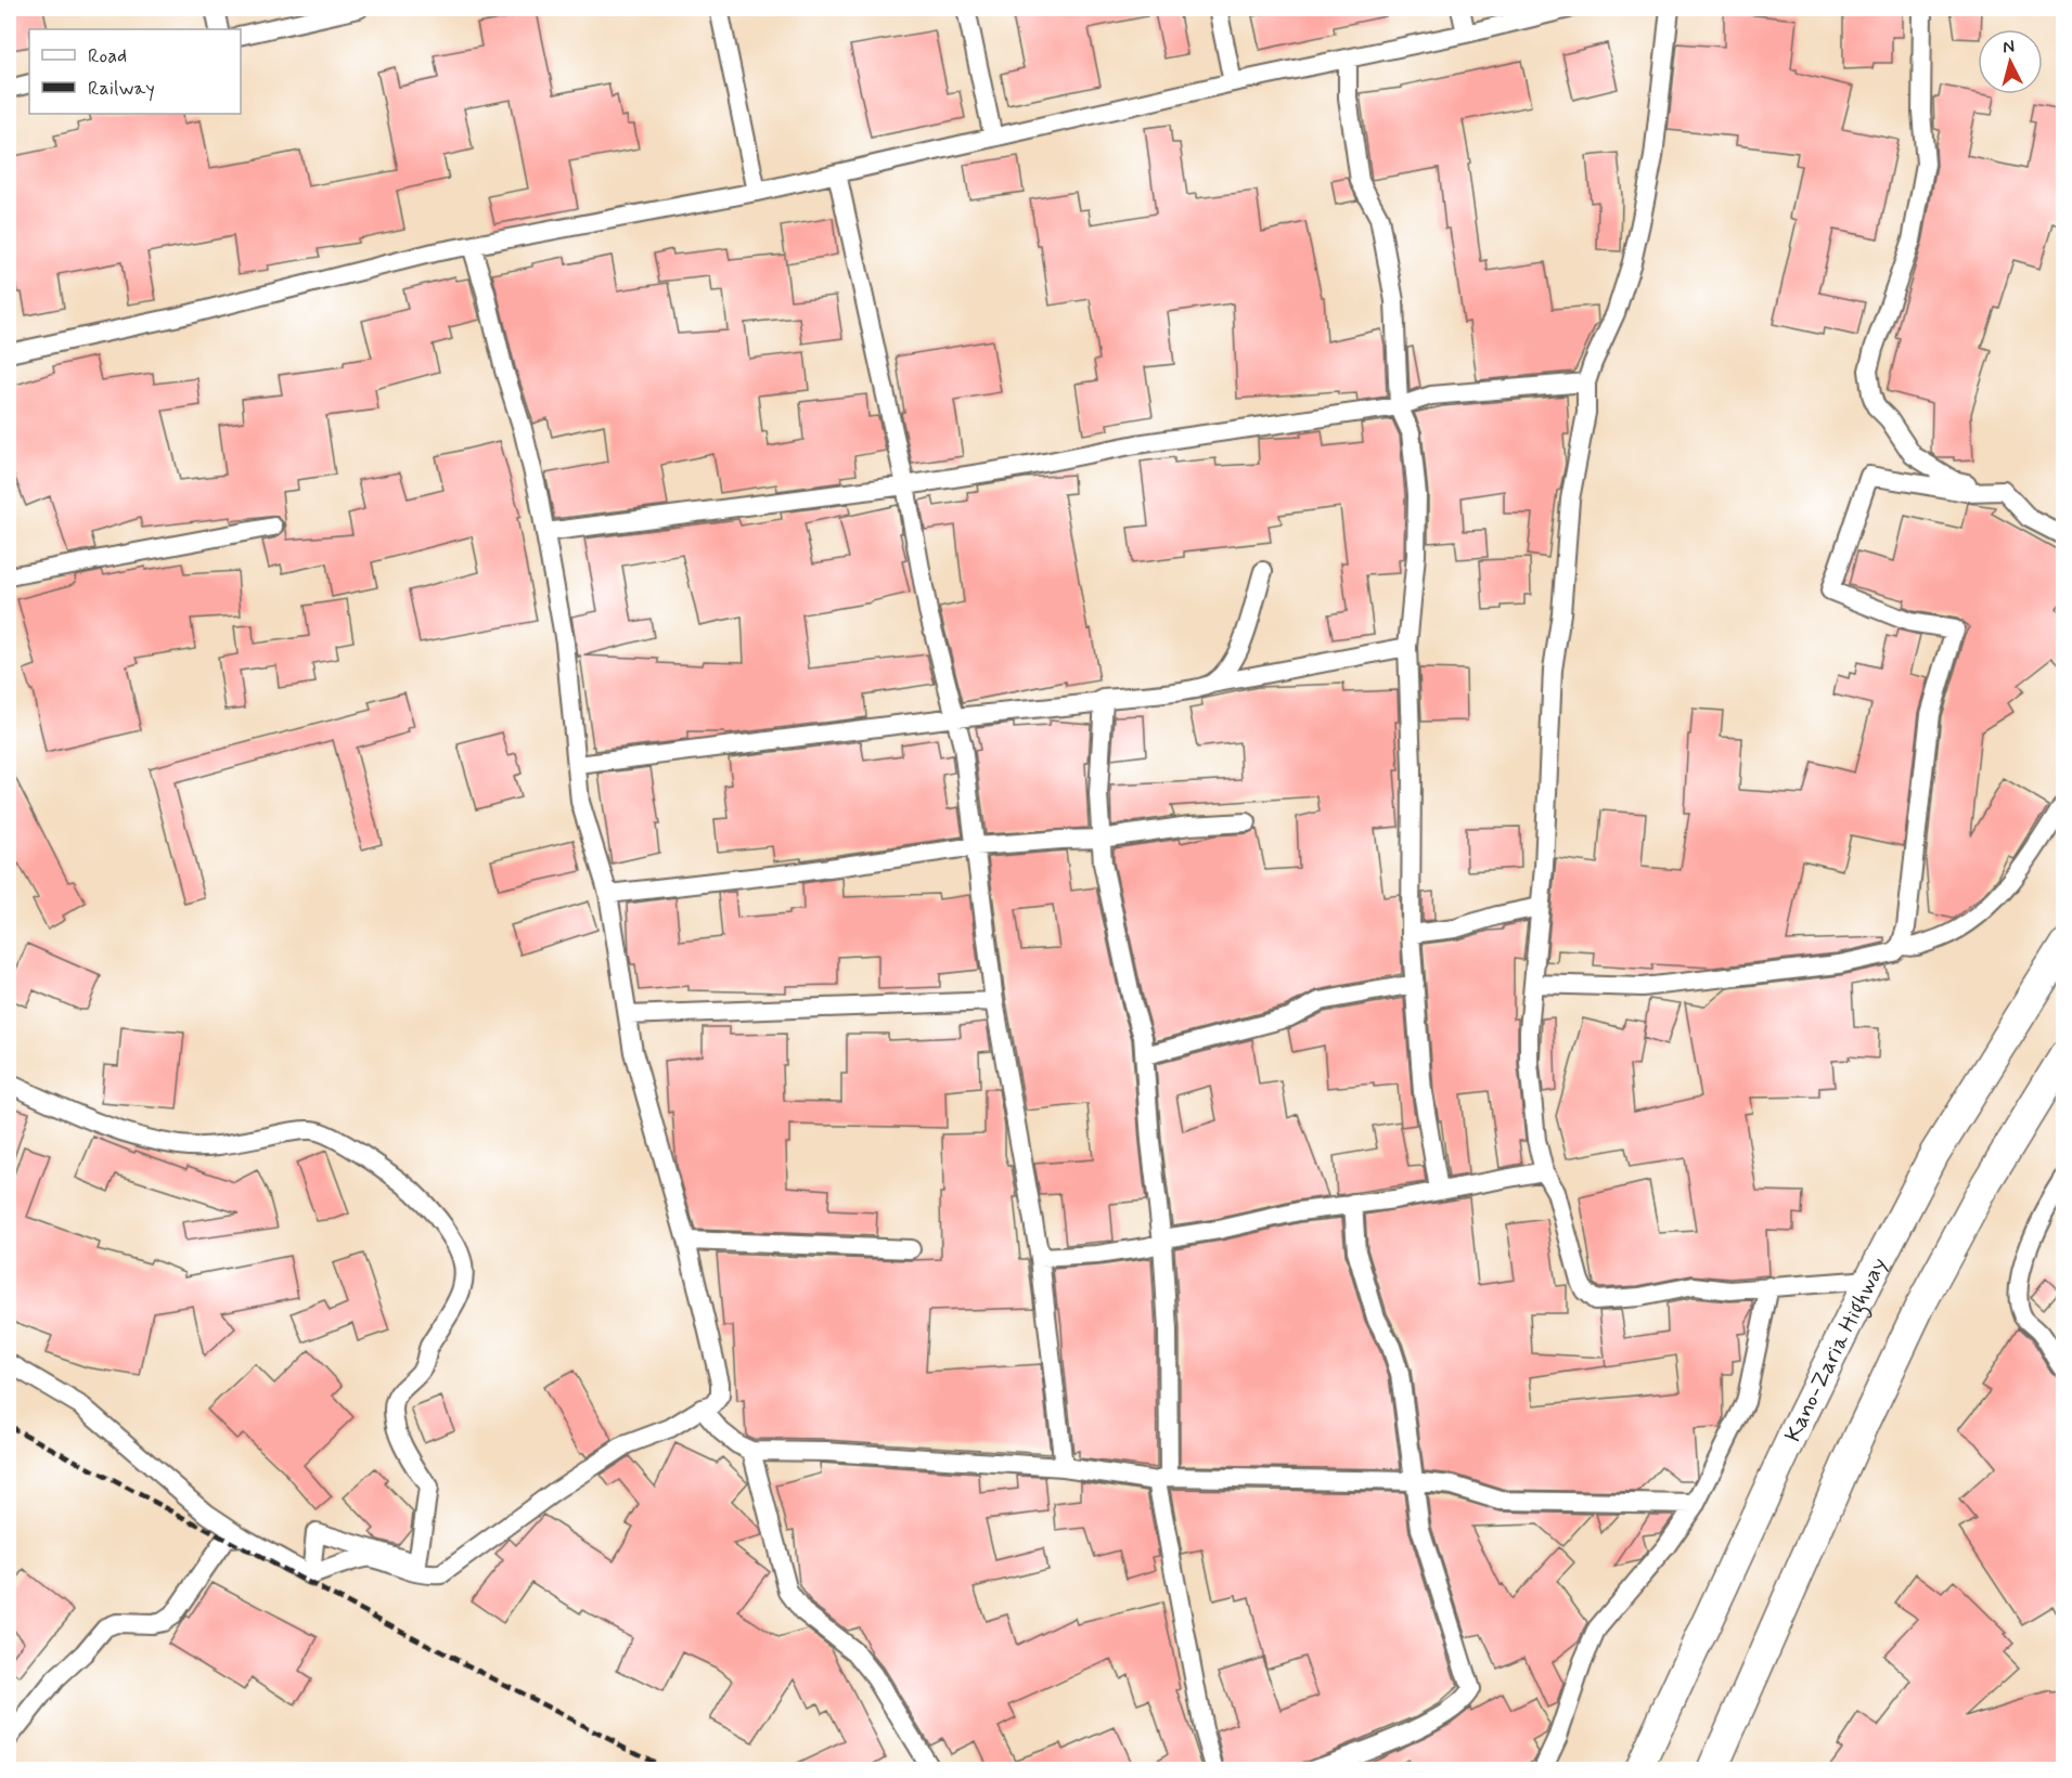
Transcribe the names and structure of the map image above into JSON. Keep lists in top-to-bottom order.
{
  "streets": {
    "highway": ["Kano-Zaria Highway"]
  },
  "legend": ["Road", "Railway"],
  "north": "top"
}
